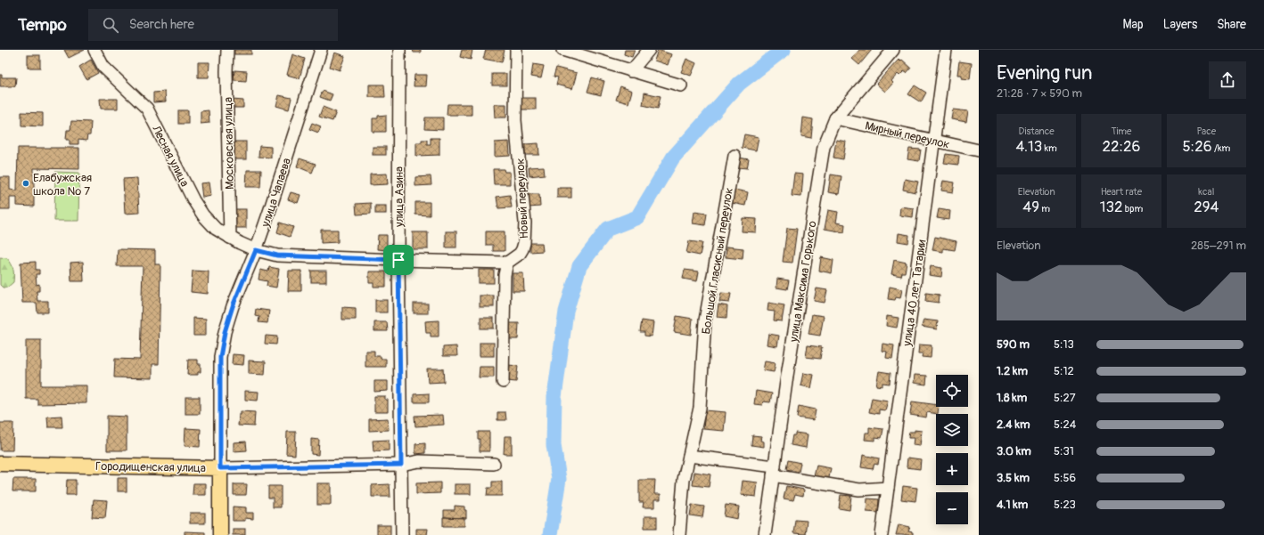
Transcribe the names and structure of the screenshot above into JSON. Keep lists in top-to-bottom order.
{
  "streets": {
    "main road": ["Городищенская улица"],
    "street": [
      "Мирный переулок",
      "Московская улица",
      "Лесная улица",
      "улица Чапаева",
      "улица Азина",
      "Новый переулок",
      "Большой Гласисный переулок",
      "улица Максима Горького",
      "улица 40 лет Татарии"
    ]
  },
  "crossings": [
    ["Мирный переулок", "улица Максима Горького"],
    ["Мирный переулок", "улица 40 лет Татарии"],
    ["Московская улица", "Лесная улица"],
    ["Лесная улица", "улица Чапаева"],
    ["Лесная улица", "улица Азина"],
    ["Лесная улица", "Новый переулок"],
    ["улица Чапаева", "Городищенская улица"],
    ["улица Азина", "Городищенская улица"]
  ],
  "places": ["Елабужская школа № 7"],
  "page": {
    "header": "Tempo",
    "search": "Search here",
    "nav": ["Map", "Layers", "Share"],
    "heading": ["Evening run", "21:28 · 7 × 590 m"],
    "stats": [
      ["Distance", "4.13 km"],
      ["Time", "22:26"],
      ["Pace", "5:26 /km"],
      ["Elevation", "49 m"],
      ["Heart rate", "132 bpm"],
      ["kcal", "294"]
    ],
    "chart": ["Elevation", "285–291 m"],
    "list": [
      {
        "name": "590 m",
        "note": "5:13"
      },
      {
        "name": "1.2 km",
        "note": "5:12"
      },
      {
        "name": "1.8 km",
        "note": "5:27"
      },
      {
        "name": "2.4 km",
        "note": "5:24"
      },
      {
        "name": "3.0 km",
        "note": "5:31"
      },
      {
        "name": "3.5 km",
        "note": "5:56"
      },
      {
        "name": "4.1 km",
        "note": "5:23"
      }
    ],
    "map_buttons": ["+", "−"]
  }
}
